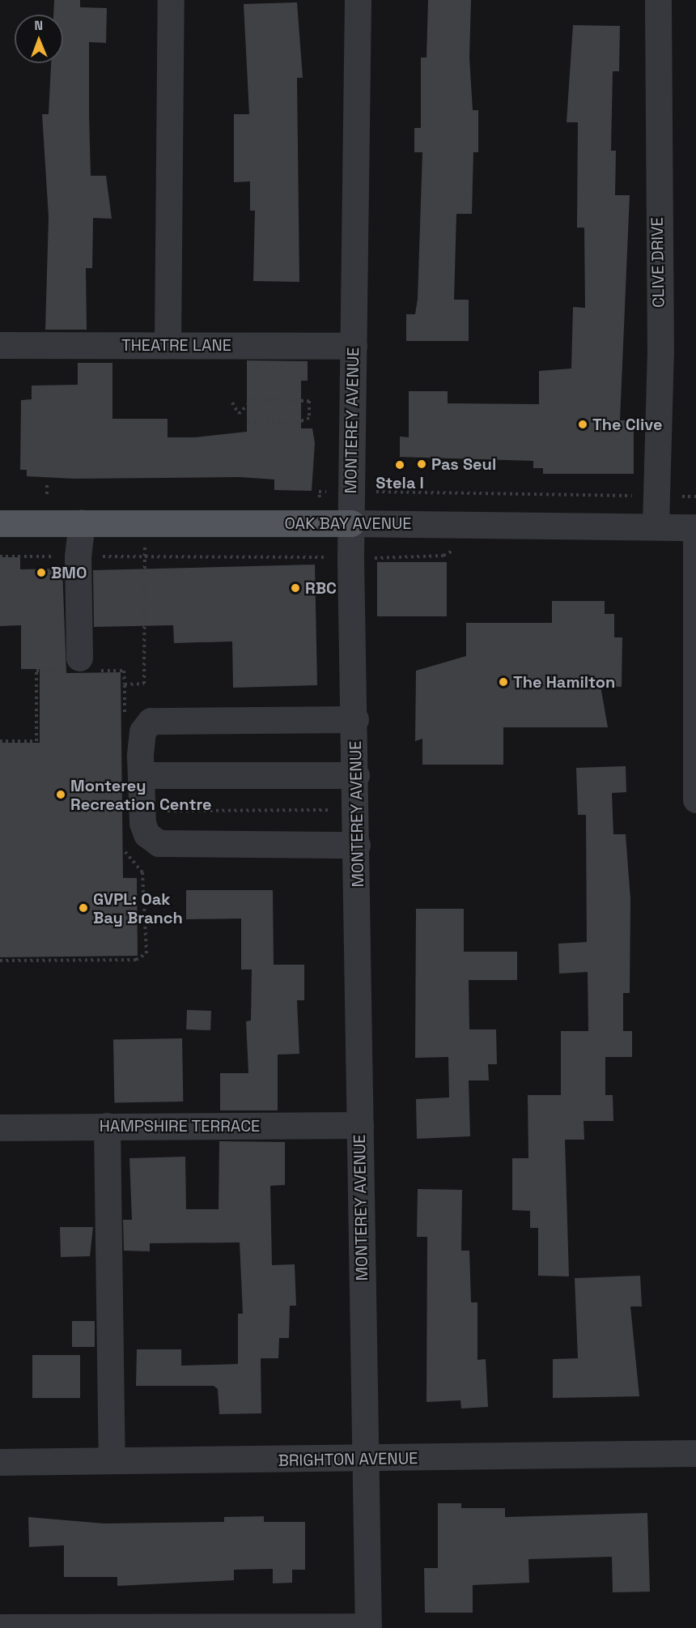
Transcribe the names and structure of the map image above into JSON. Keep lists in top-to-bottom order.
{
  "streets": {
    "main road": ["OAK BAY AVENUE"],
    "street": [
      "CLIVE DRIVE",
      "THEATRE LANE",
      "MONTEREY AVENUE",
      "HAMPSHIRE TERRACE",
      "BRIGHTON AVENUE"
    ]
  },
  "crossings": [
    ["CLIVE DRIVE", "OAK BAY AVENUE"],
    ["THEATRE LANE", "MONTEREY AVENUE"],
    ["MONTEREY AVENUE", "OAK BAY AVENUE"],
    ["MONTEREY AVENUE", "HAMPSHIRE TERRACE"],
    ["MONTEREY AVENUE", "BRIGHTON AVENUE"]
  ],
  "places": [
    "The Clive",
    "Pas Seul",
    "Stela I",
    "BMO",
    "RBC",
    "The Hamilton",
    "Monterey Recreation Centre",
    "GVPL: Oak Bay Branch"
  ],
  "north": "top"
}
